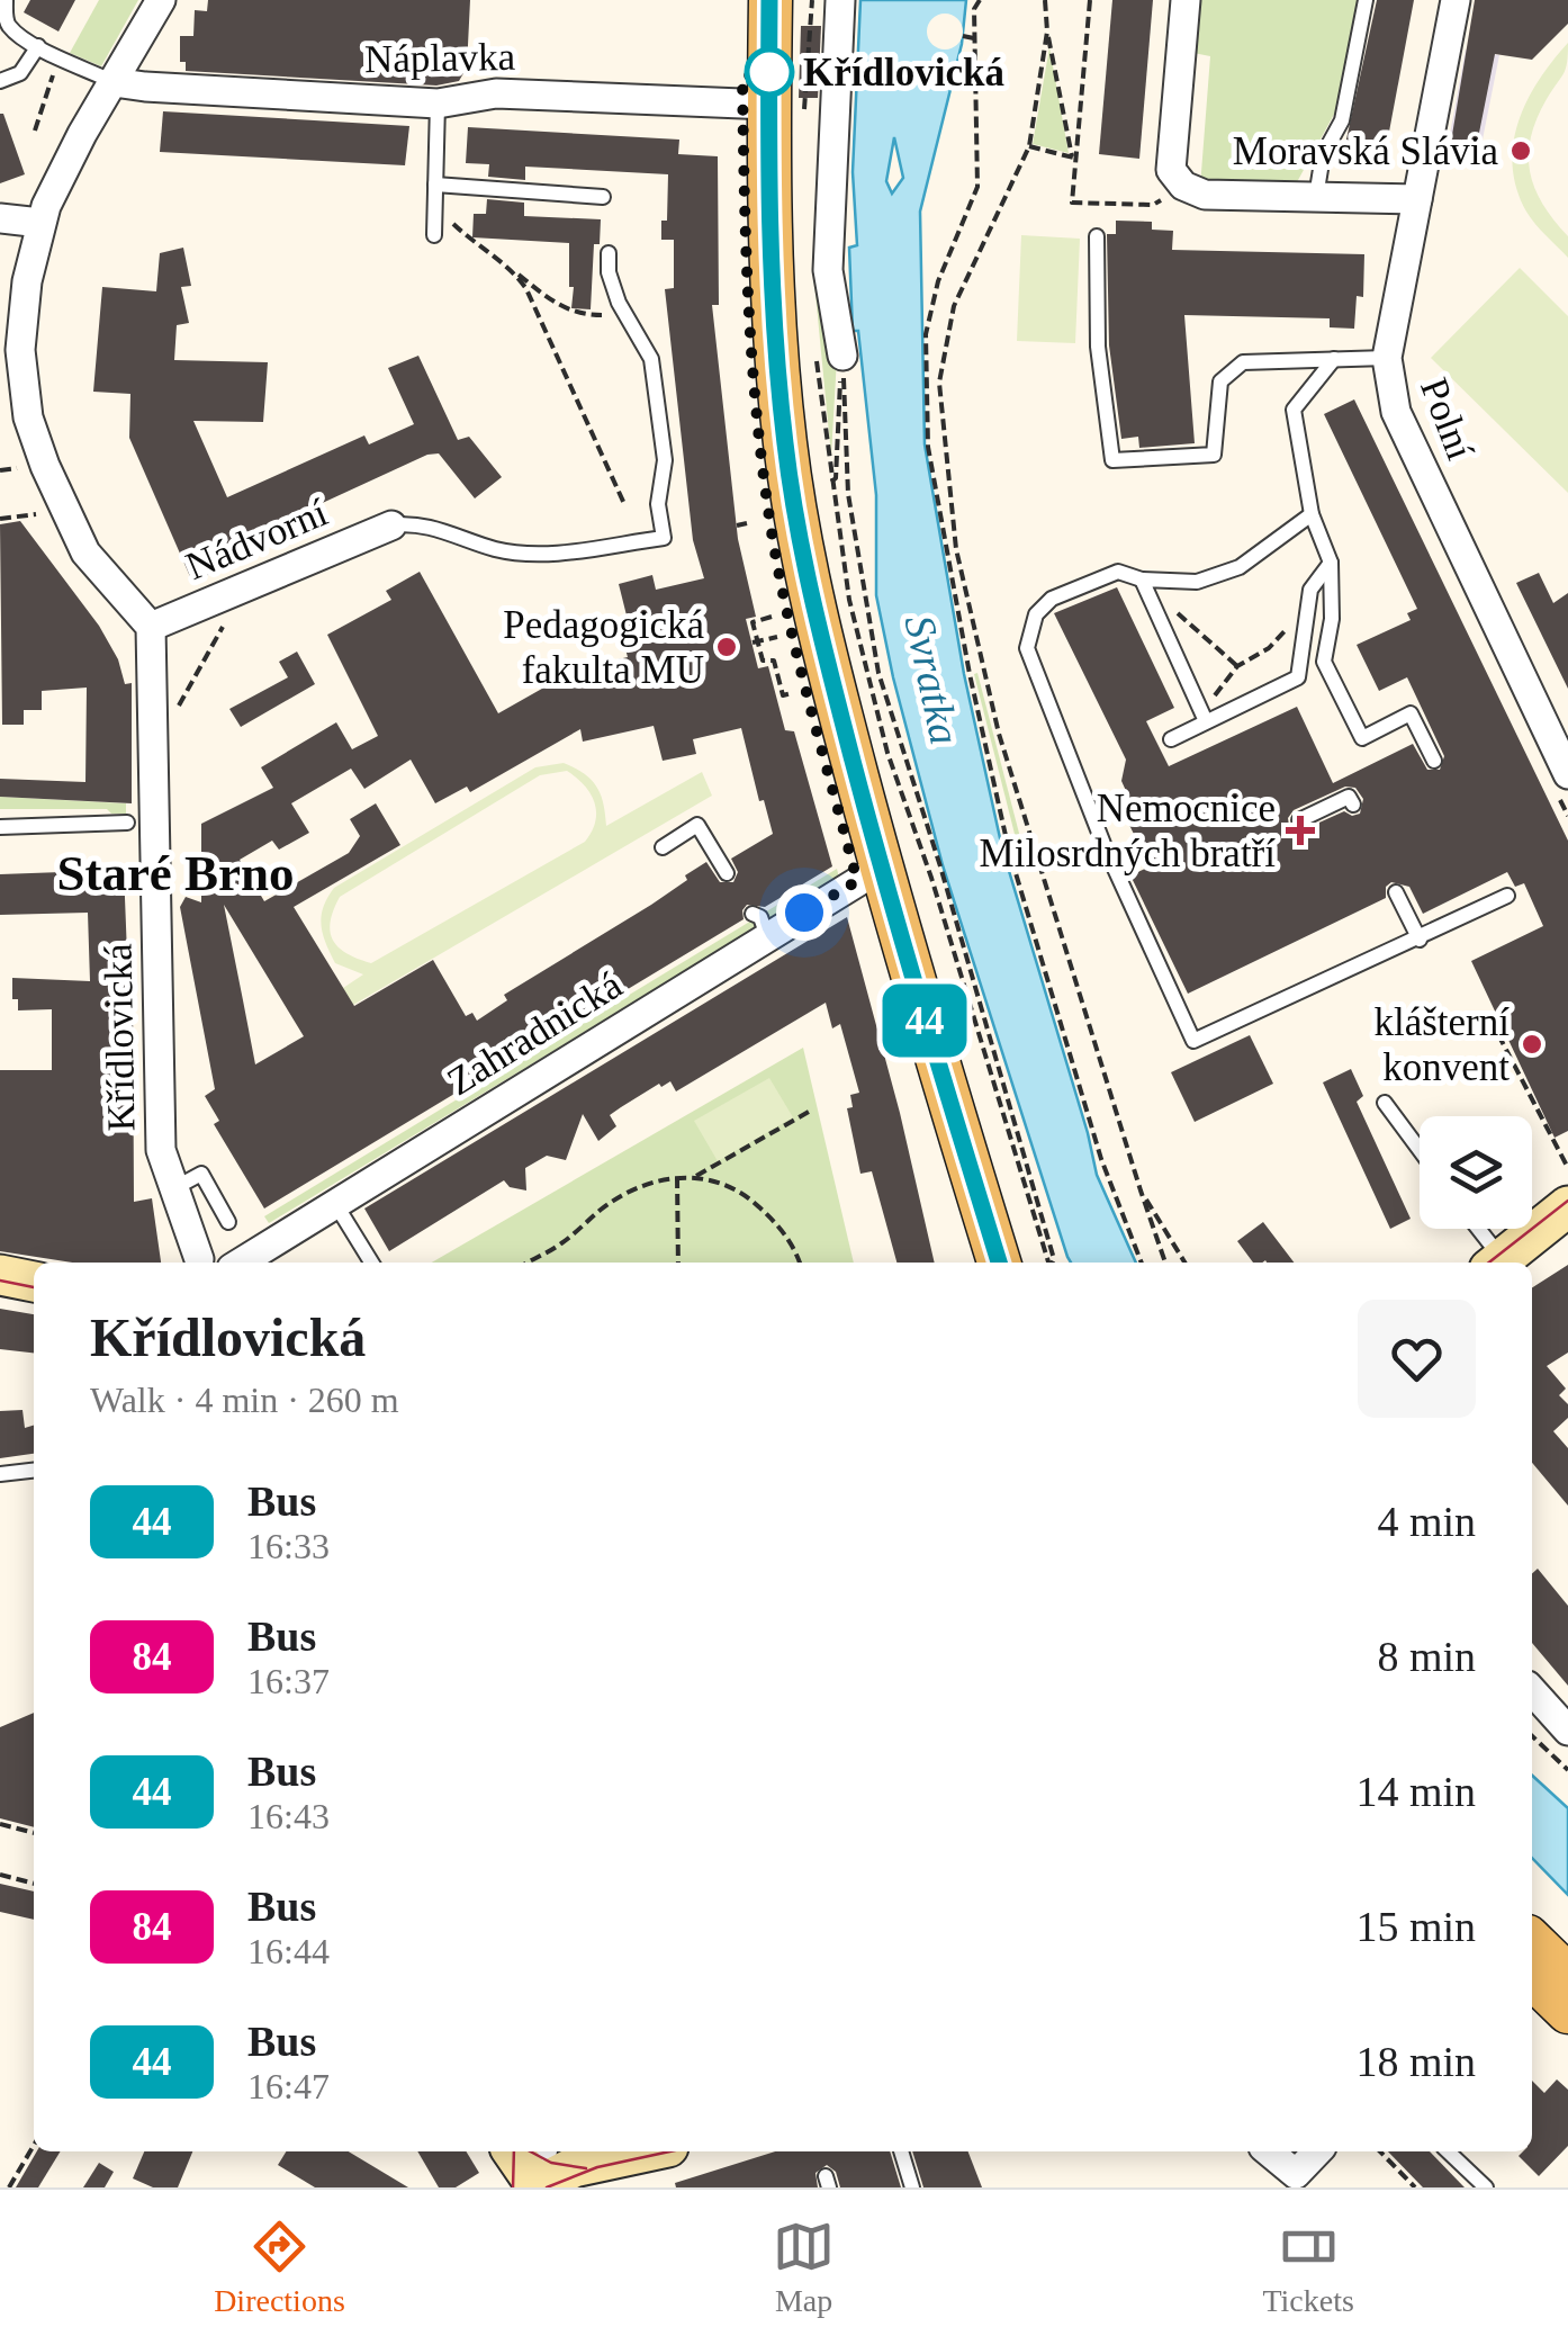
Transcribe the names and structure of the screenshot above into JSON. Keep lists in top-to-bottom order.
{
  "streets": {
    "street": [
      "Náplavka",
      "Polní",
      "Nádvorní",
      "Zahradnická",
      "Křídlovická"
    ]
  },
  "crossings": [
    ["Nádvorní", "Křídlovická"]
  ],
  "districts": ["Staré Brno"],
  "water": ["Svratka"],
  "places": {
    "other": [
      "Křídlovická",
      "Moravská Slávia",
      "Pedagogická fakulta MU",
      "klášterní konvent"
    ],
    "health": ["Nemocnice Milosrdných bratří"]
  },
  "lines": ["bus line 44"],
  "page": {
    "on_map": "44",
    "heading": ["Křídlovická", "Walk · 4 min · 260 m"],
    "list": [
      {
        "mark": "44",
        "name": "Bus",
        "note": "16:33",
        "value": "4 min"
      },
      {
        "mark": "84",
        "name": "Bus",
        "note": "16:37",
        "value": "8 min"
      },
      {
        "mark": "44",
        "name": "Bus",
        "note": "16:43",
        "value": "14 min"
      },
      {
        "mark": "84",
        "name": "Bus",
        "note": "16:44",
        "value": "15 min"
      },
      {
        "mark": "44",
        "name": "Bus",
        "note": "16:47",
        "value": "18 min"
      }
    ],
    "tabs": ["Directions", "Map", "Tickets"]
  }
}
